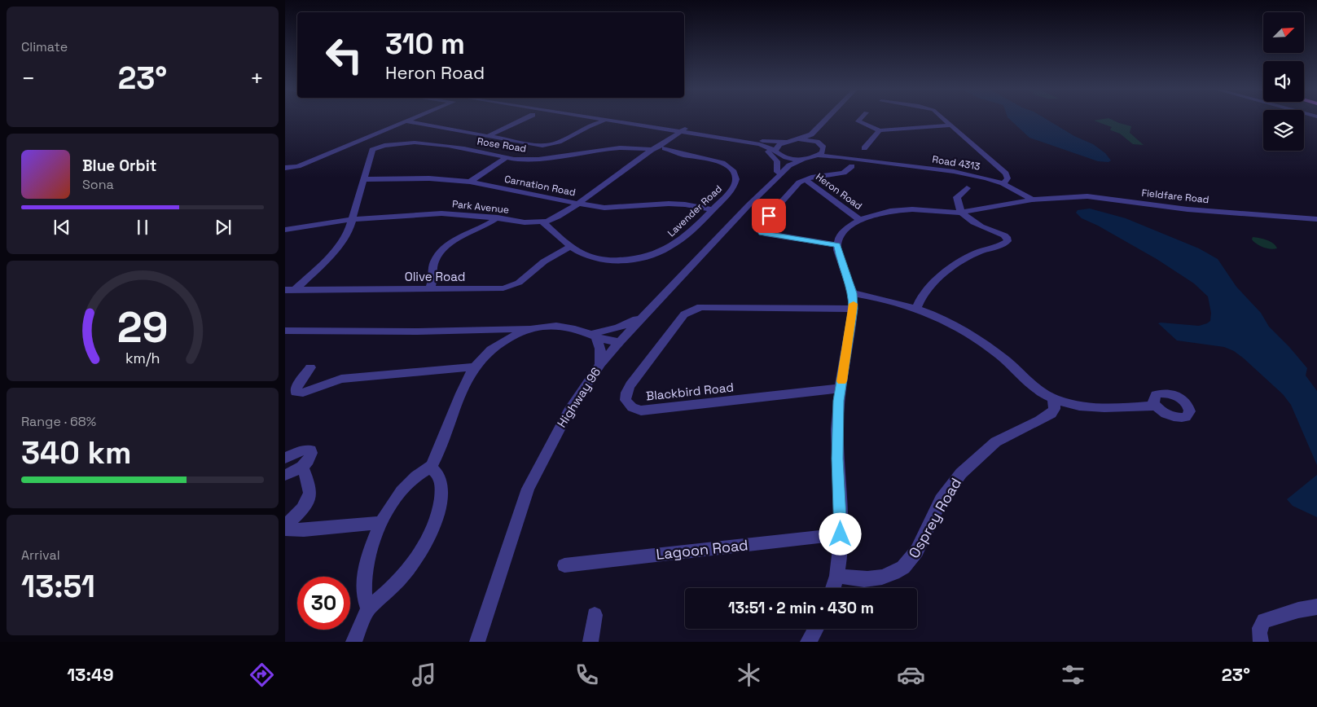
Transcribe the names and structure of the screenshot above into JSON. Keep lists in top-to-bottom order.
{
  "streets": {
    "street": [
      "Rose Road",
      "Road 4313",
      "Carnation Road",
      "Heron Road",
      "Fieldfare Road",
      "Park Avenue",
      "Lavender Road",
      "Olive Road",
      "Blackbird Road",
      "Highway 96",
      "Osprey Road",
      "Lagoon Road"
    ]
  },
  "crossings": [
    ["Rose Road", "Carnation Road"],
    ["Rose Road", "Park Avenue"],
    ["Rose Road", "Lavender Road"],
    ["Rose Road", "Olive Road"],
    ["Road 4313", "Fieldfare Road"],
    ["Carnation Road", "Park Avenue"],
    ["Carnation Road", "Lavender Road"],
    ["Heron Road", "Fieldfare Road"],
    ["Park Avenue", "Lavender Road"],
    ["Lavender Road", "Olive Road"]
  ],
  "north": "top right",
  "page": {
    "tile": [
      "Climate",
      ["Range · 68%", "340 km"],
      ["Arrival", "13:51"]
    ],
    "turn": ["310 m", "Heron Road"],
    "heat": ["−", "23°", "+"],
    "song": ["Blue Orbit", "Sona"],
    "limit": "30",
    "trip": "13:51 · 2 min · 430 m",
    "tabs": ["13:49", "23°"],
    "gauge": ["29", "km/h"]
  }
}
